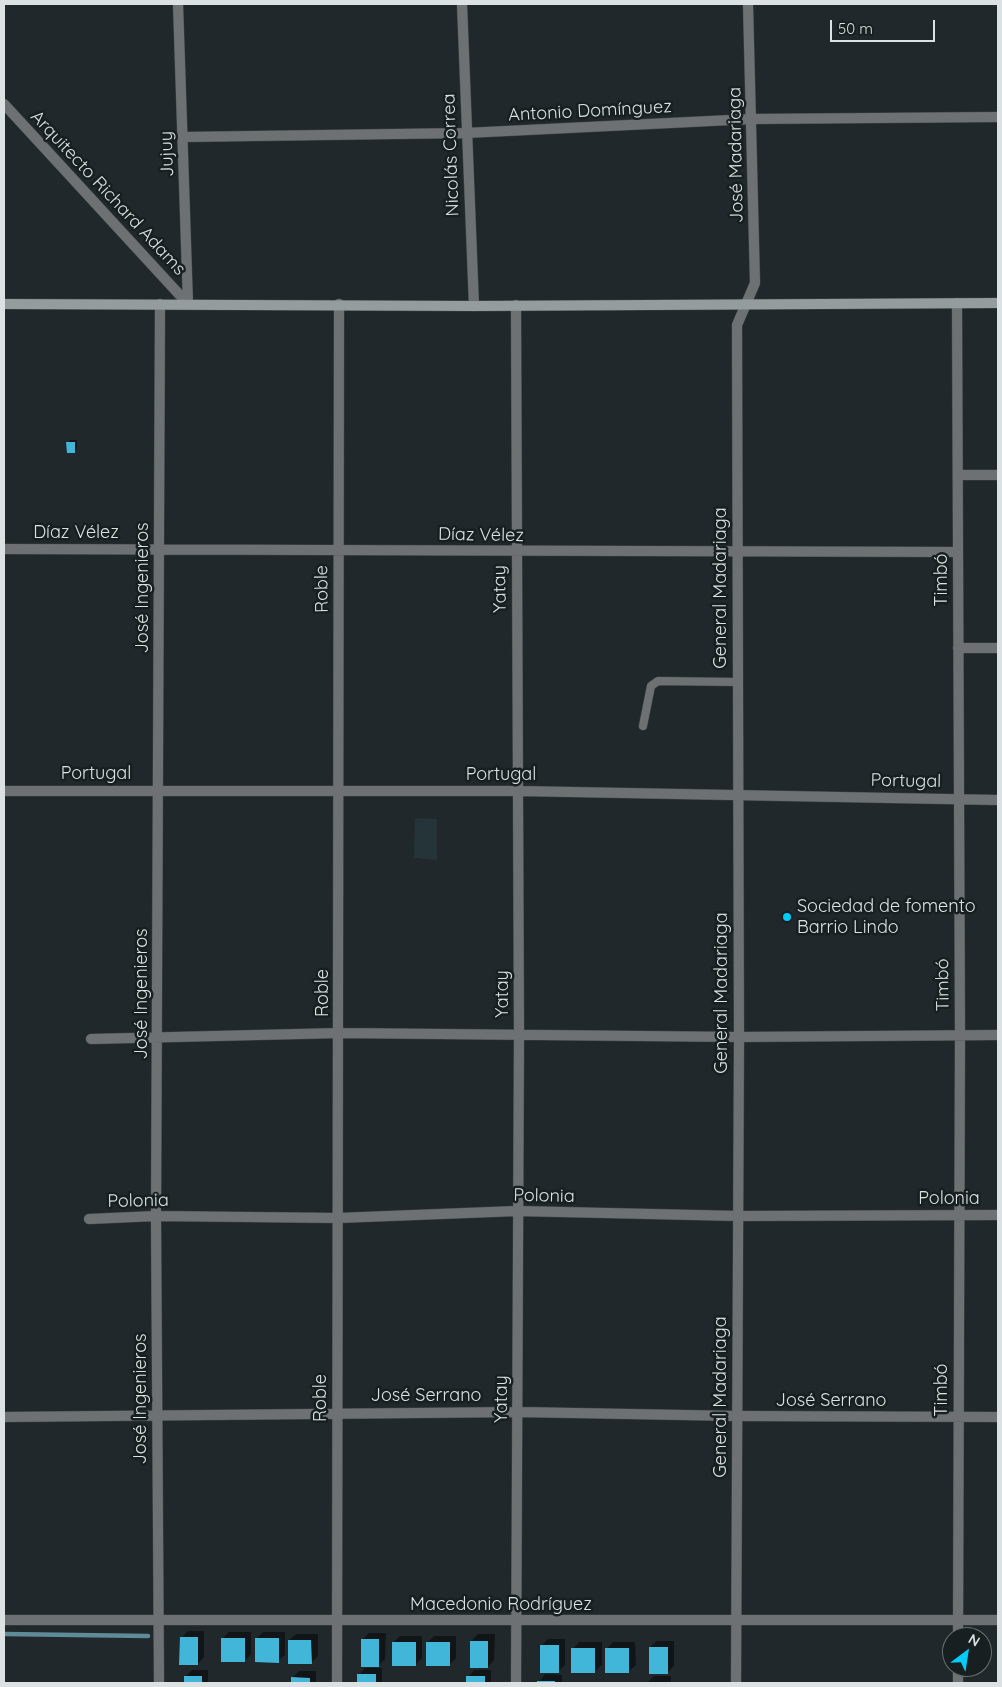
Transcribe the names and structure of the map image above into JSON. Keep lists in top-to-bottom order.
{
  "streets": {
    "street": [
      "Antonio Domínguez",
      "Jujuy",
      "Nicolás Correa",
      "José Madariaga",
      "Arquitecto Richard Adams",
      "Díaz Vélez",
      "Timbó",
      "José Ingenieros",
      "General Madariaga",
      "Roble",
      "Yatay",
      "Portugal",
      "Polonia",
      "José Serrano",
      "Macedonio Rodríguez"
    ]
  },
  "crossings": [
    ["Antonio Domínguez", "Jujuy"],
    ["Antonio Domínguez", "Nicolás Correa"],
    ["Antonio Domínguez", "José Madariaga"],
    ["Jujuy", "Arquitecto Richard Adams"],
    ["José Madariaga", "General Madariaga"],
    ["Díaz Vélez", "Timbó"],
    ["Díaz Vélez", "José Ingenieros"],
    ["Díaz Vélez", "General Madariaga"],
    ["Díaz Vélez", "Roble"],
    ["Díaz Vélez", "Yatay"],
    ["Timbó", "Portugal"],
    ["Timbó", "Polonia"],
    ["Timbó", "José Serrano"],
    ["Timbó", "Macedonio Rodríguez"],
    ["José Ingenieros", "Portugal"],
    ["José Ingenieros", "Polonia"],
    ["José Ingenieros", "José Serrano"],
    ["José Ingenieros", "Macedonio Rodríguez"],
    ["General Madariaga", "Portugal"],
    ["General Madariaga", "Polonia"],
    ["General Madariaga", "José Serrano"],
    ["General Madariaga", "Macedonio Rodríguez"],
    ["Roble", "Portugal"],
    ["Roble", "Polonia"],
    ["Roble", "José Serrano"],
    ["Roble", "Macedonio Rodríguez"],
    ["Yatay", "Portugal"],
    ["Yatay", "Polonia"],
    ["Yatay", "José Serrano"],
    ["Yatay", "Macedonio Rodríguez"]
  ],
  "places": ["Sociedad de fomento Barrio Lindo"],
  "scale_bar": "50 m",
  "north": "top right"
}
